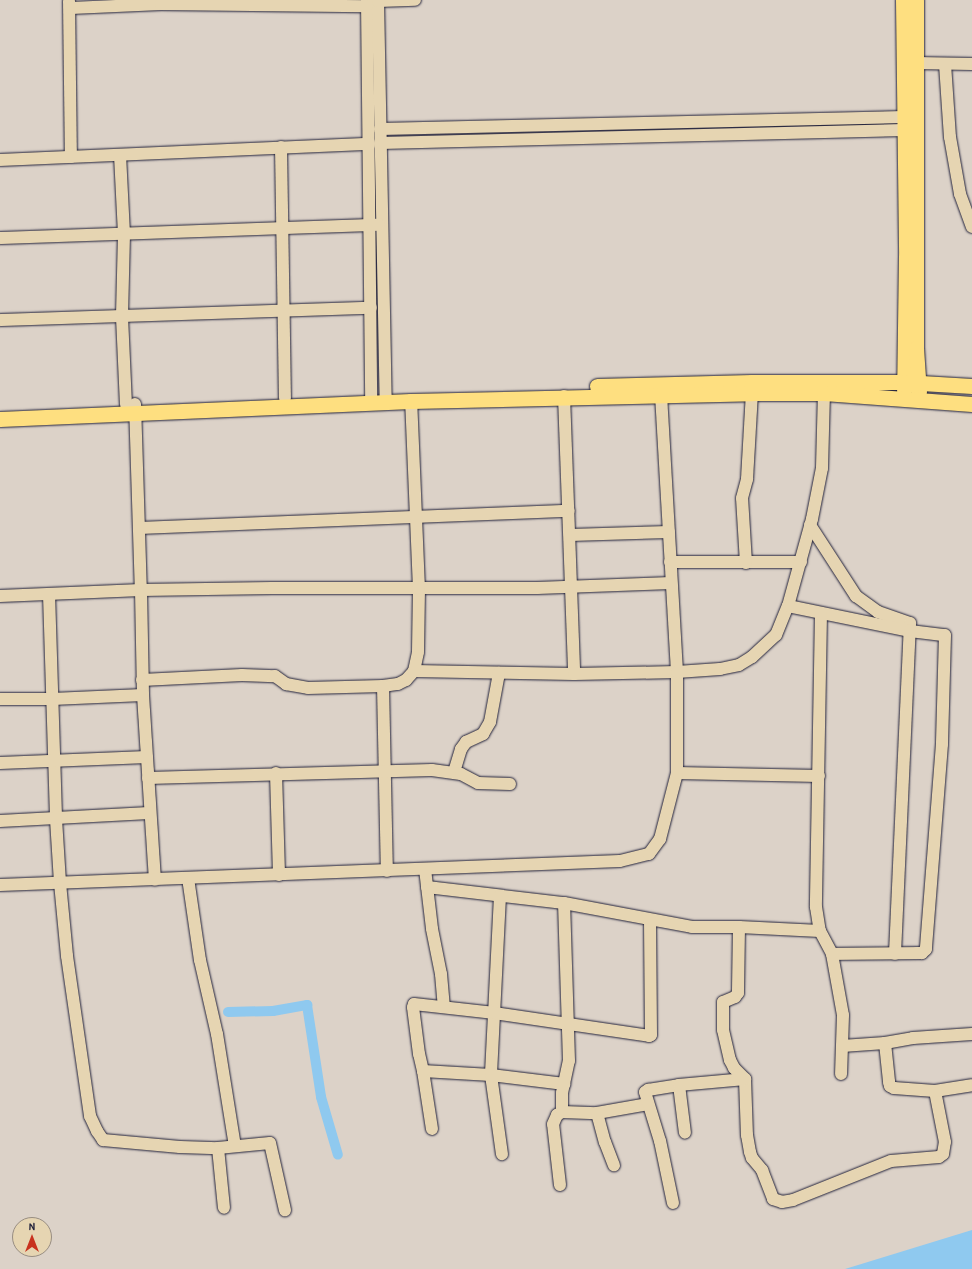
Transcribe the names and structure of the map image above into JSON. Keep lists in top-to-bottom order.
{
  "north": "top"
}
